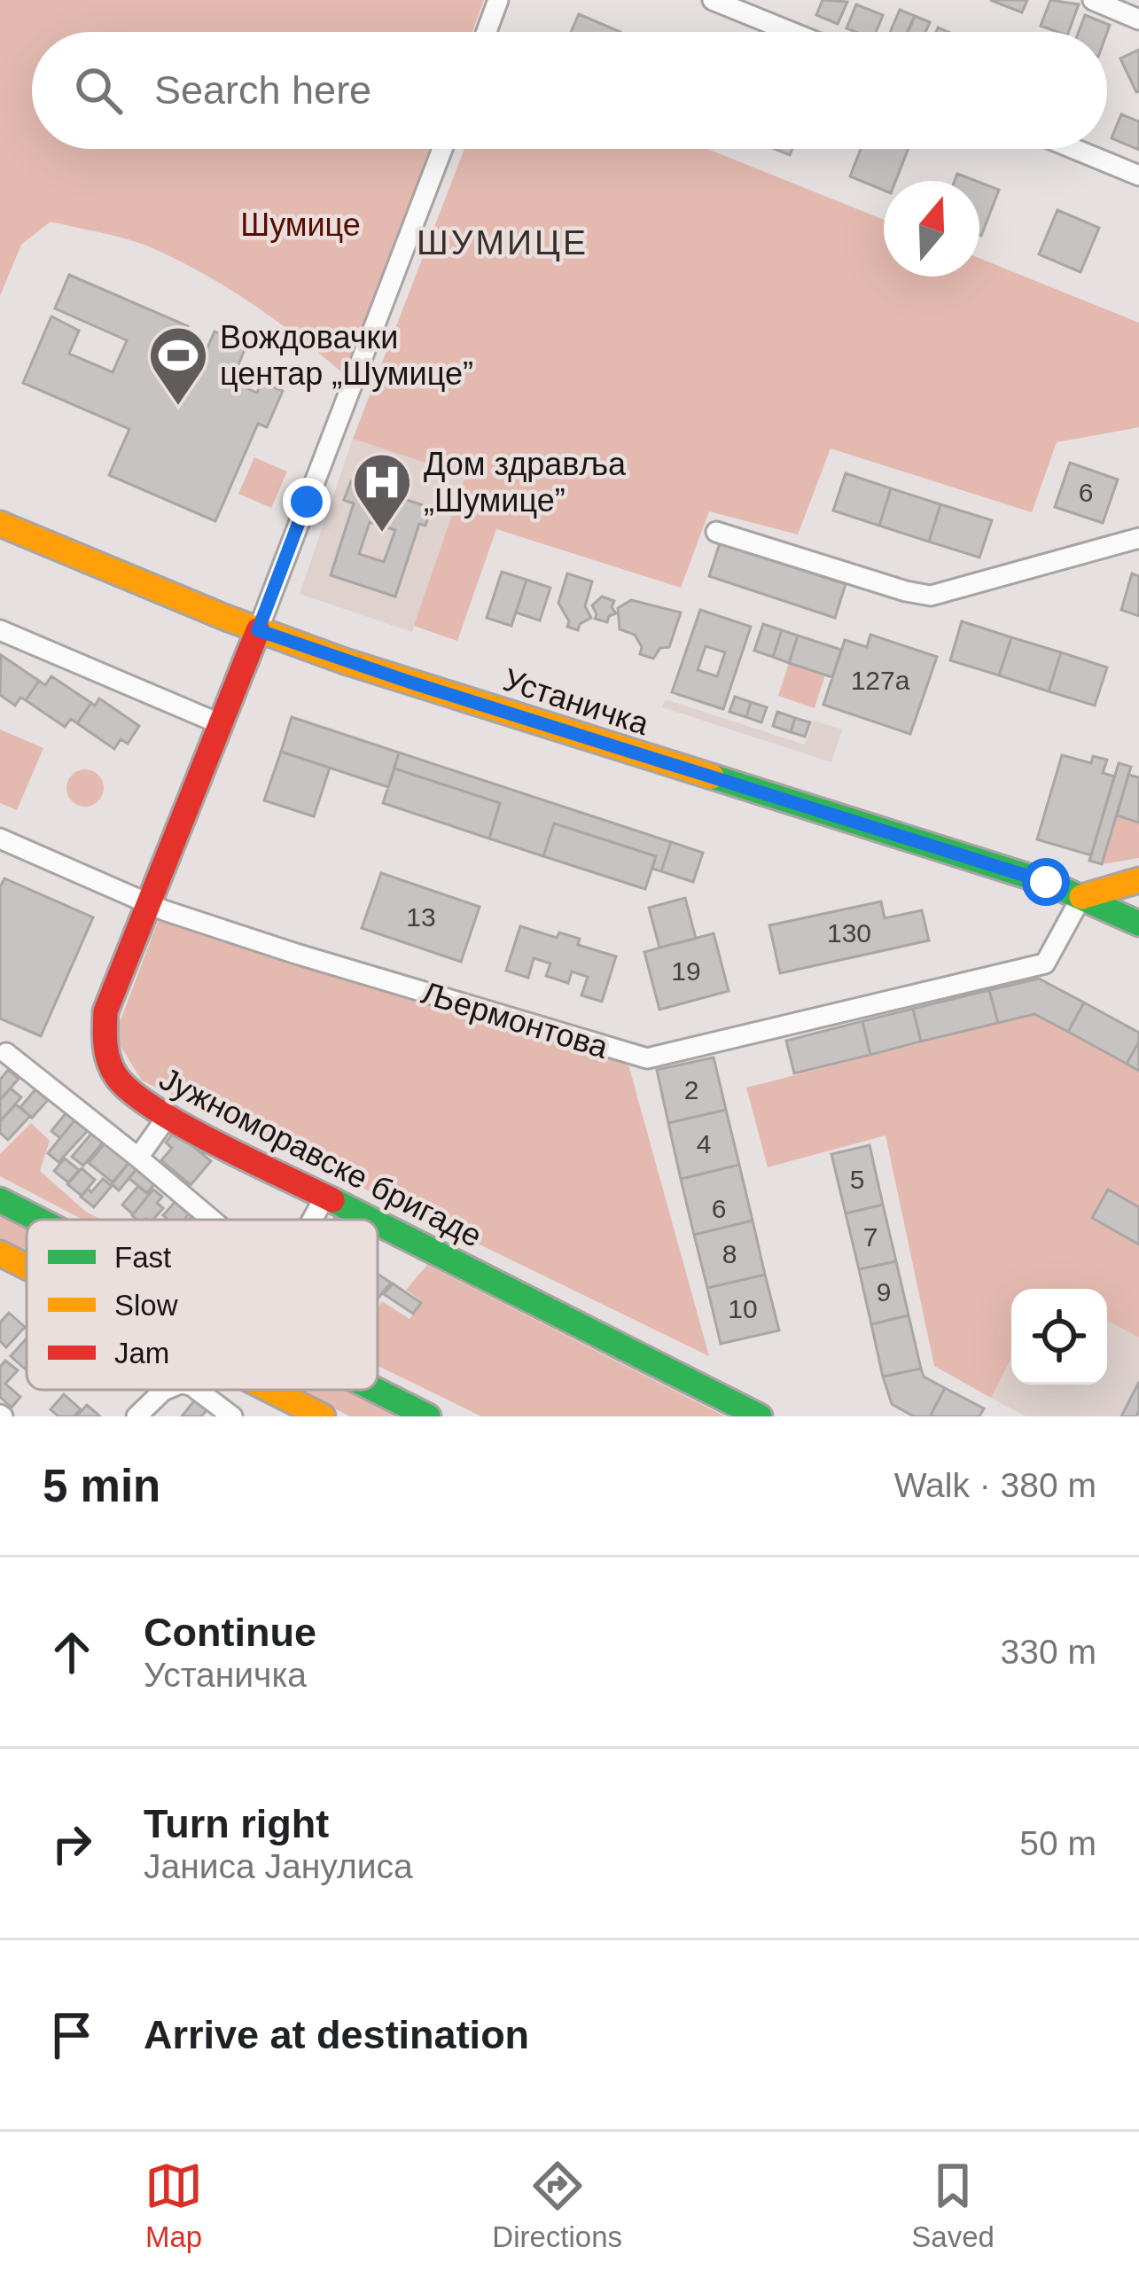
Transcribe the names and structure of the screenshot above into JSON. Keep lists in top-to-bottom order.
{
  "streets": {
    "main road": ["Устаничка", "Јужноморавске бригаде"],
    "street": ["Љермонтова"]
  },
  "crossings": [
    ["Устаничка", "Љермонтова"],
    ["Устаничка", "Јужноморавске бригаде"],
    ["Љермонтова", "Јужноморавске бригаде"]
  ],
  "districts": ["ШУМИЦЕ"],
  "parks": ["Шумице"],
  "places": {
    "sports": ["Вождовачки центар „Шумице”"],
    "hospital": ["Дом здравља „Шумице”"]
  },
  "house_numbers": [
    "6",
    "127a",
    "13",
    "130",
    "19",
    "2",
    "4",
    "5",
    "6",
    "7",
    "8",
    "9",
    "10"
  ],
  "legend": ["Fast", "Slow", "Jam"],
  "north": "top",
  "page": {
    "search": "Search here",
    "heading": ["5 min", "Walk · 380 m"],
    "list": [
      ["Continue", "Устаничка", "330 m"],
      ["Turn right", "Јаниса Јанулиса", "50 m"],
      "Arrive at destination"
    ],
    "nav": ["Map", "Directions", "Saved"]
  }
}
